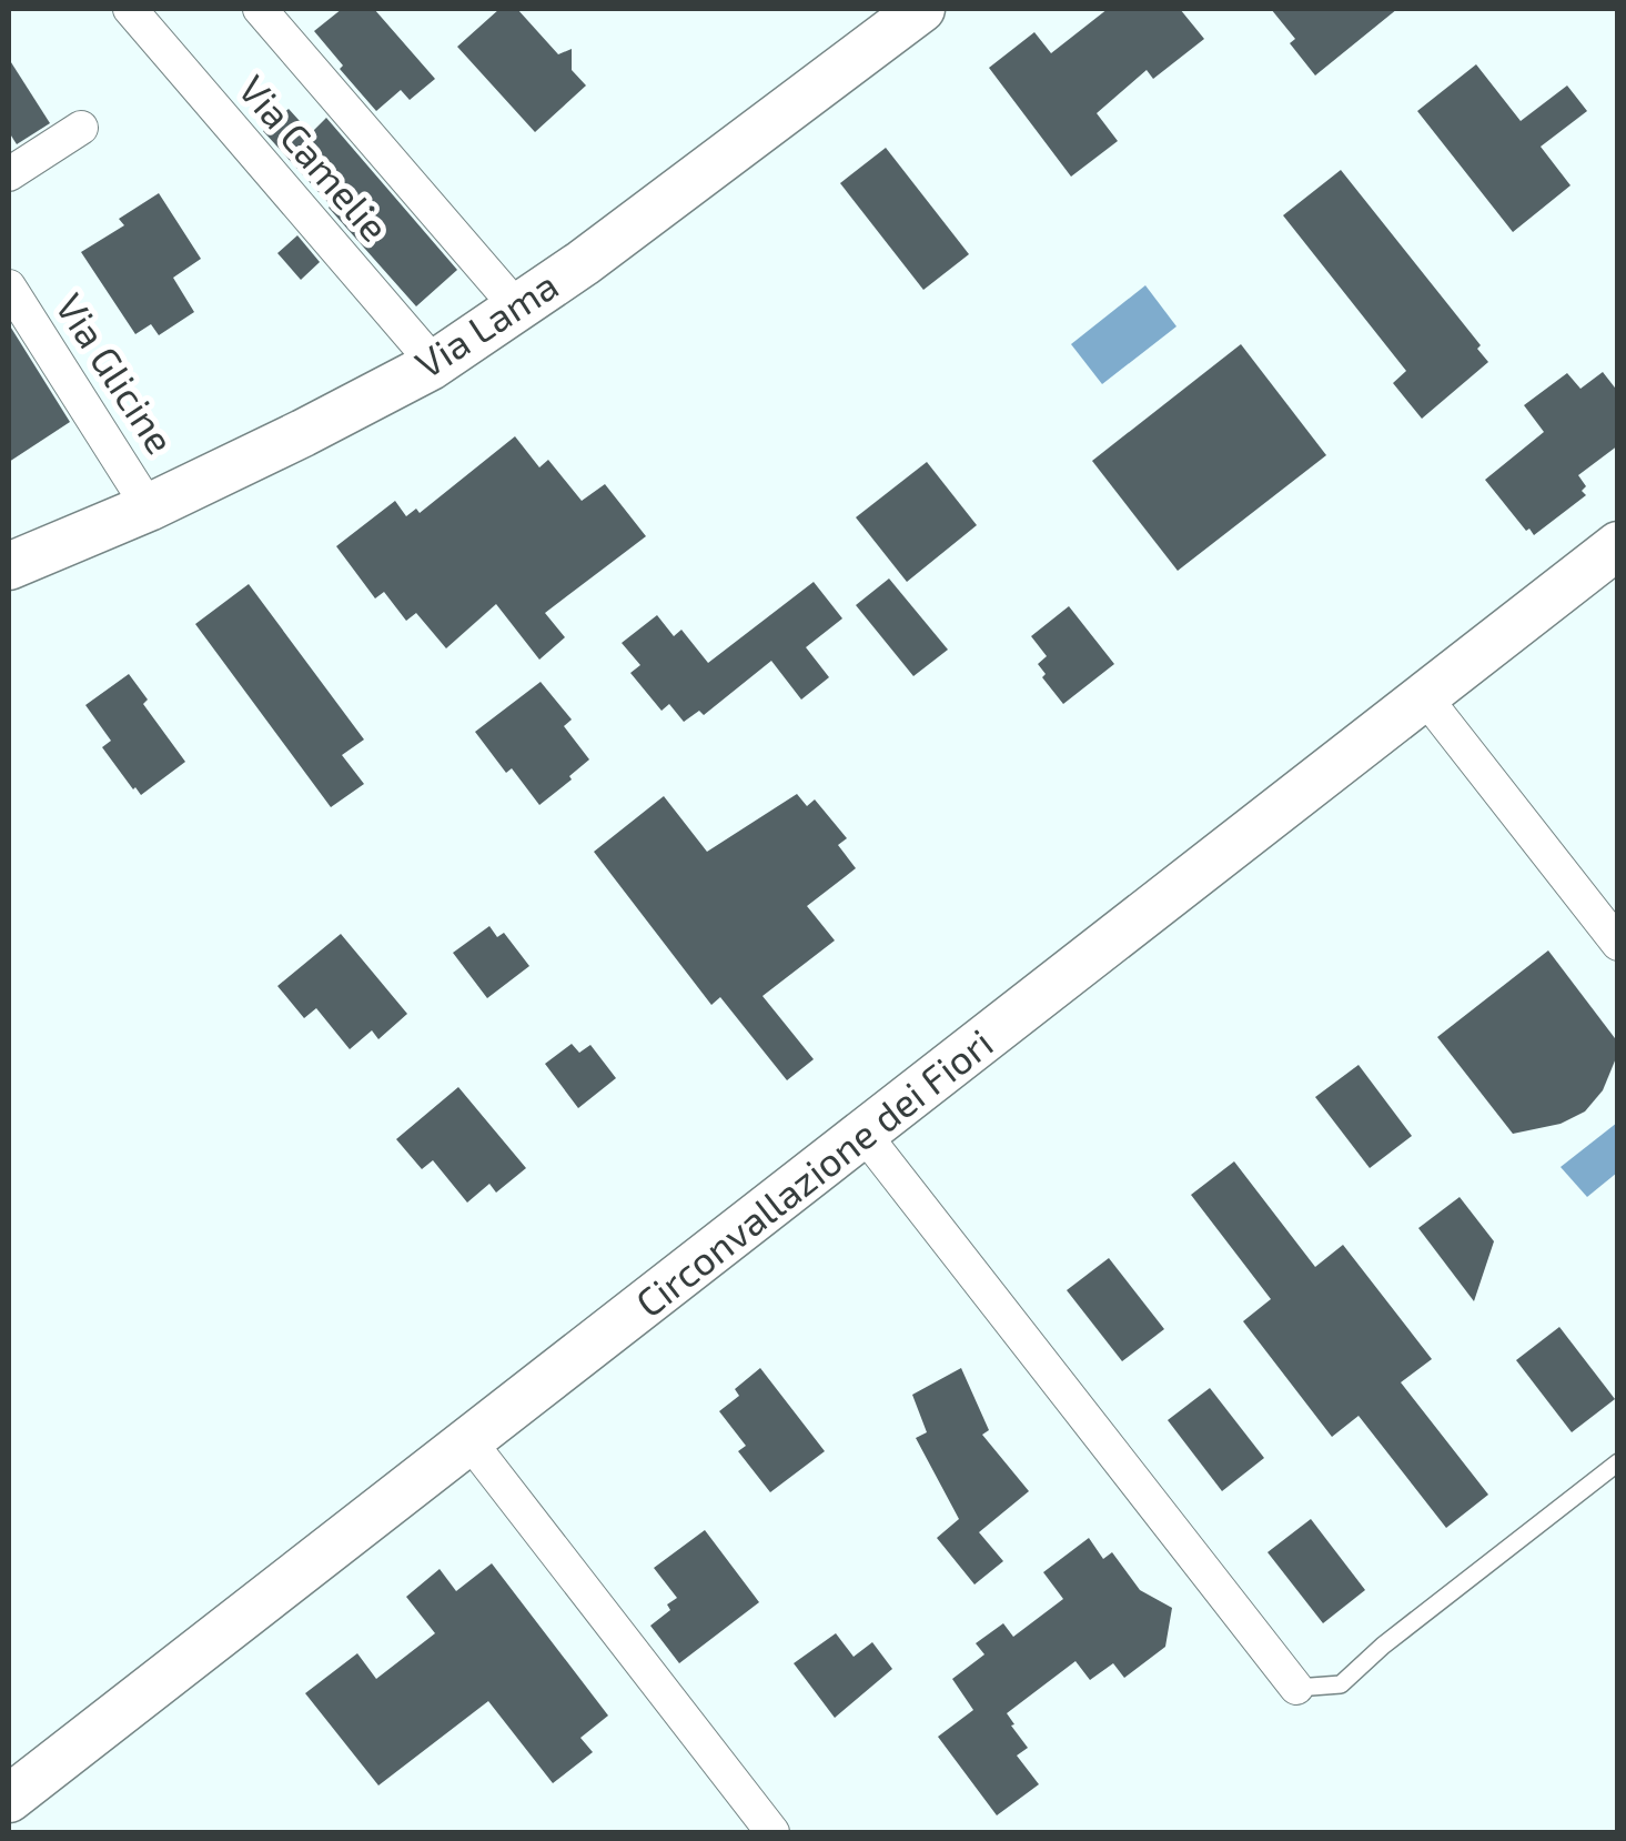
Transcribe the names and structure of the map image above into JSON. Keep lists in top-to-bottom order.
{
  "streets": {
    "street": [
      "Via Camelie",
      "Via Lama",
      "Via Glicine",
      "Circonvallazione dei Fiori"
    ]
  },
  "crossings": [
    ["Via Camelie", "Via Lama"],
    ["Via Lama", "Via Glicine"]
  ]
}
